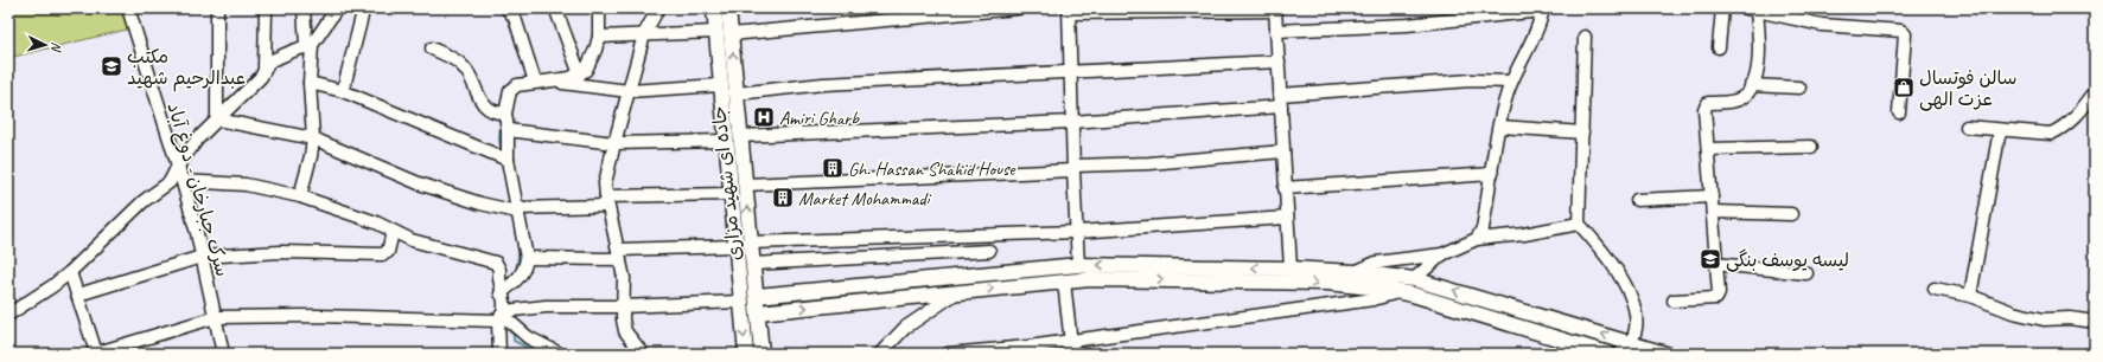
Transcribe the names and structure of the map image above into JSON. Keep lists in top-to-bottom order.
{
  "streets": {
    "main road": ["جاده ای شهید مزاری"],
    "street": ["سرک جبارخان - دوغ آباد"]
  },
  "places": {
    "school or university": ["مکتب عبدالرحیم شهید", "لیسه یوسف بنگی"],
    "shop": ["سالن فوتسال عزت الهی"],
    "hospital": ["Amiri Gharb"],
    "building": ["Gh. Hassan Shahid House", "Market Mohammadi"]
  },
  "north": "right"
}
